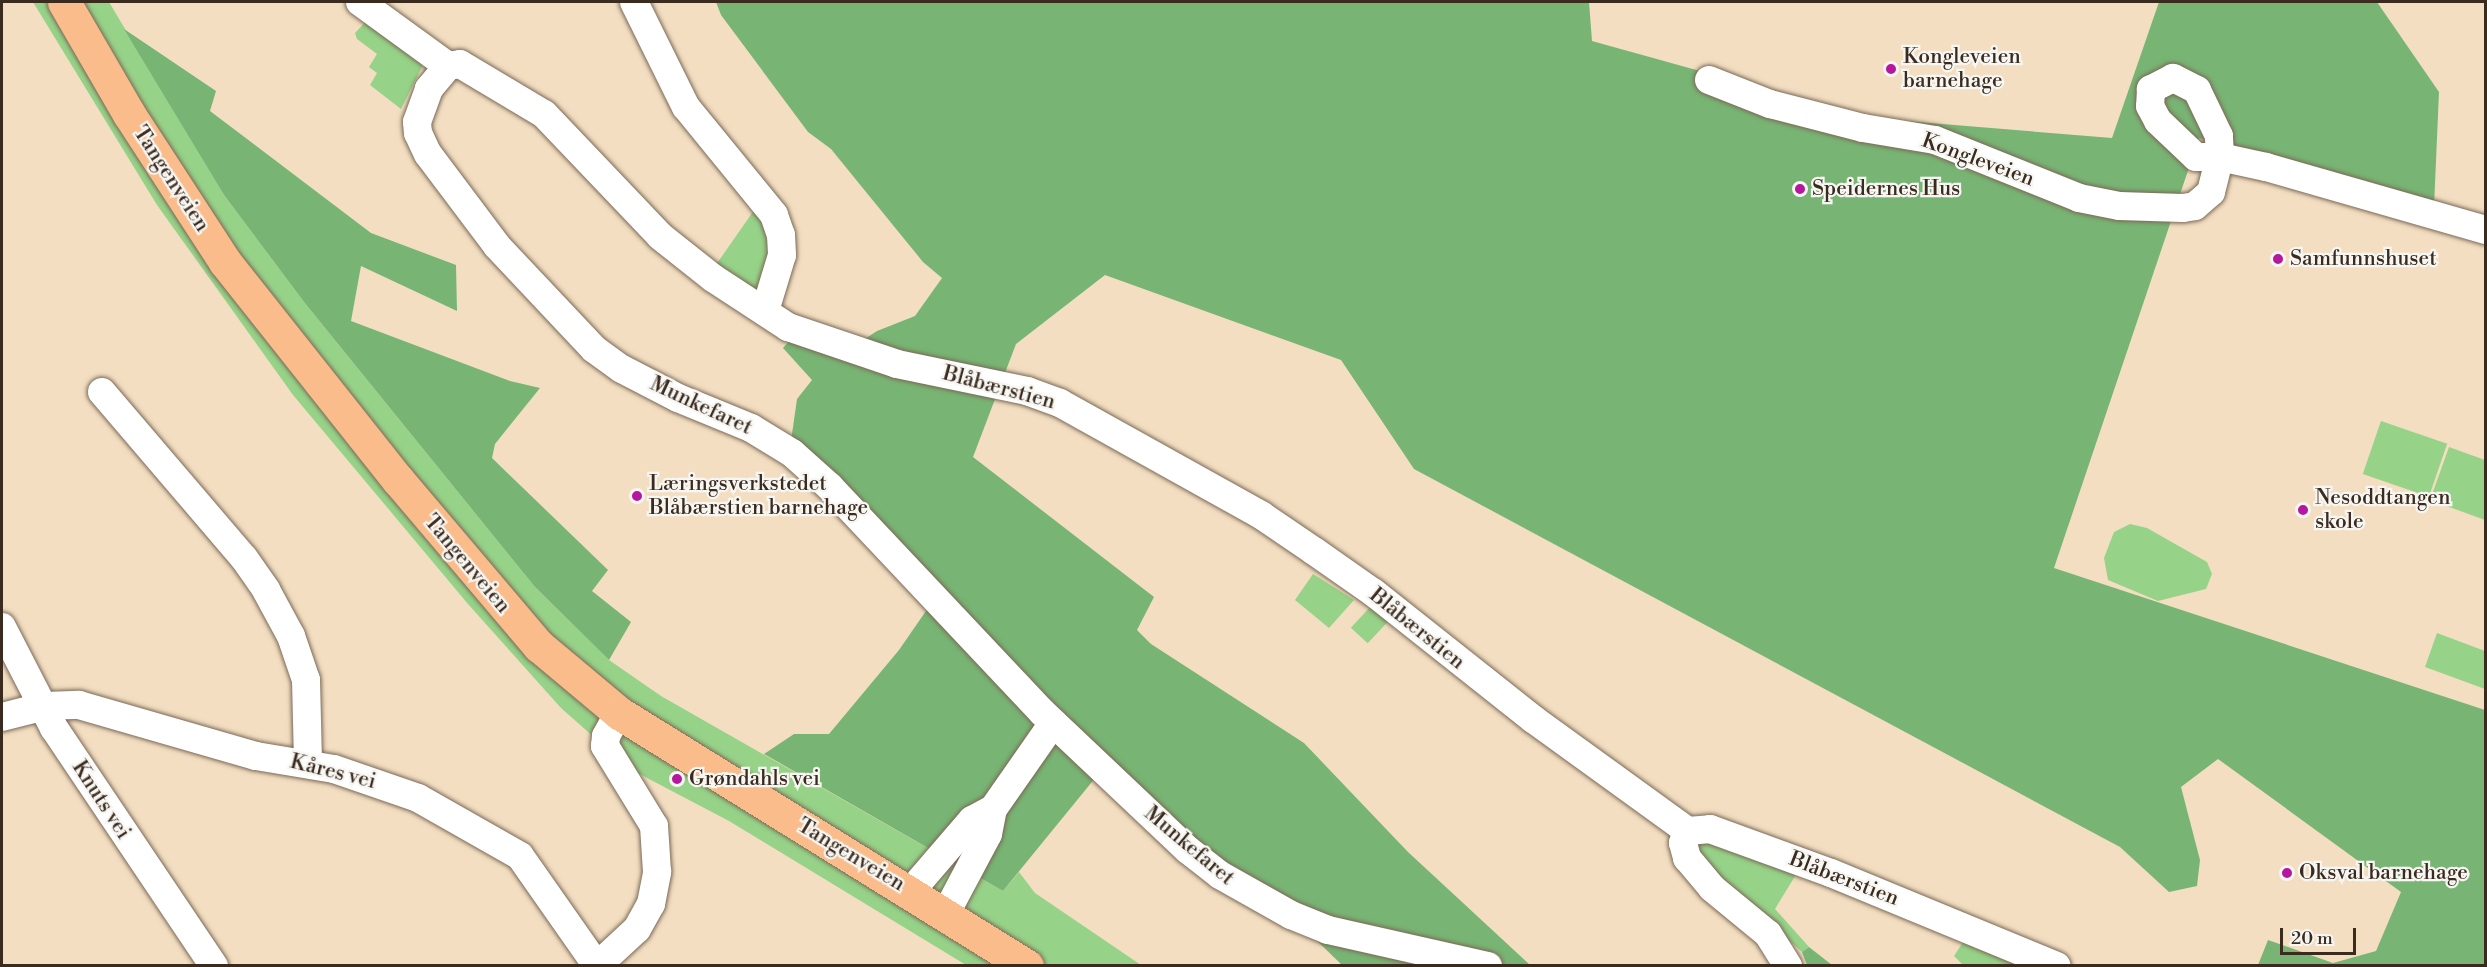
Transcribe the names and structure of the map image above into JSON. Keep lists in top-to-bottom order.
{
  "streets": {
    "main road": ["Tangenveien"],
    "street": [
      "Kongleveien",
      "Blåbærstien",
      "Munkefaret",
      "Kåres vei",
      "Knuts vei"
    ]
  },
  "crossings": [
    ["Blåbærstien", "Munkefaret"],
    ["Kåres vei", "Knuts vei"]
  ],
  "places": [
    "Kongleveien barnehage",
    "Speidernes Hus",
    "Samfunnshuset",
    "Læringsverkstedet Blåbærstien barnehage",
    "Nesoddtangen skole",
    "Grøndahls vei",
    "Oksval barnehage"
  ],
  "scale_bar": "20 m"
}
